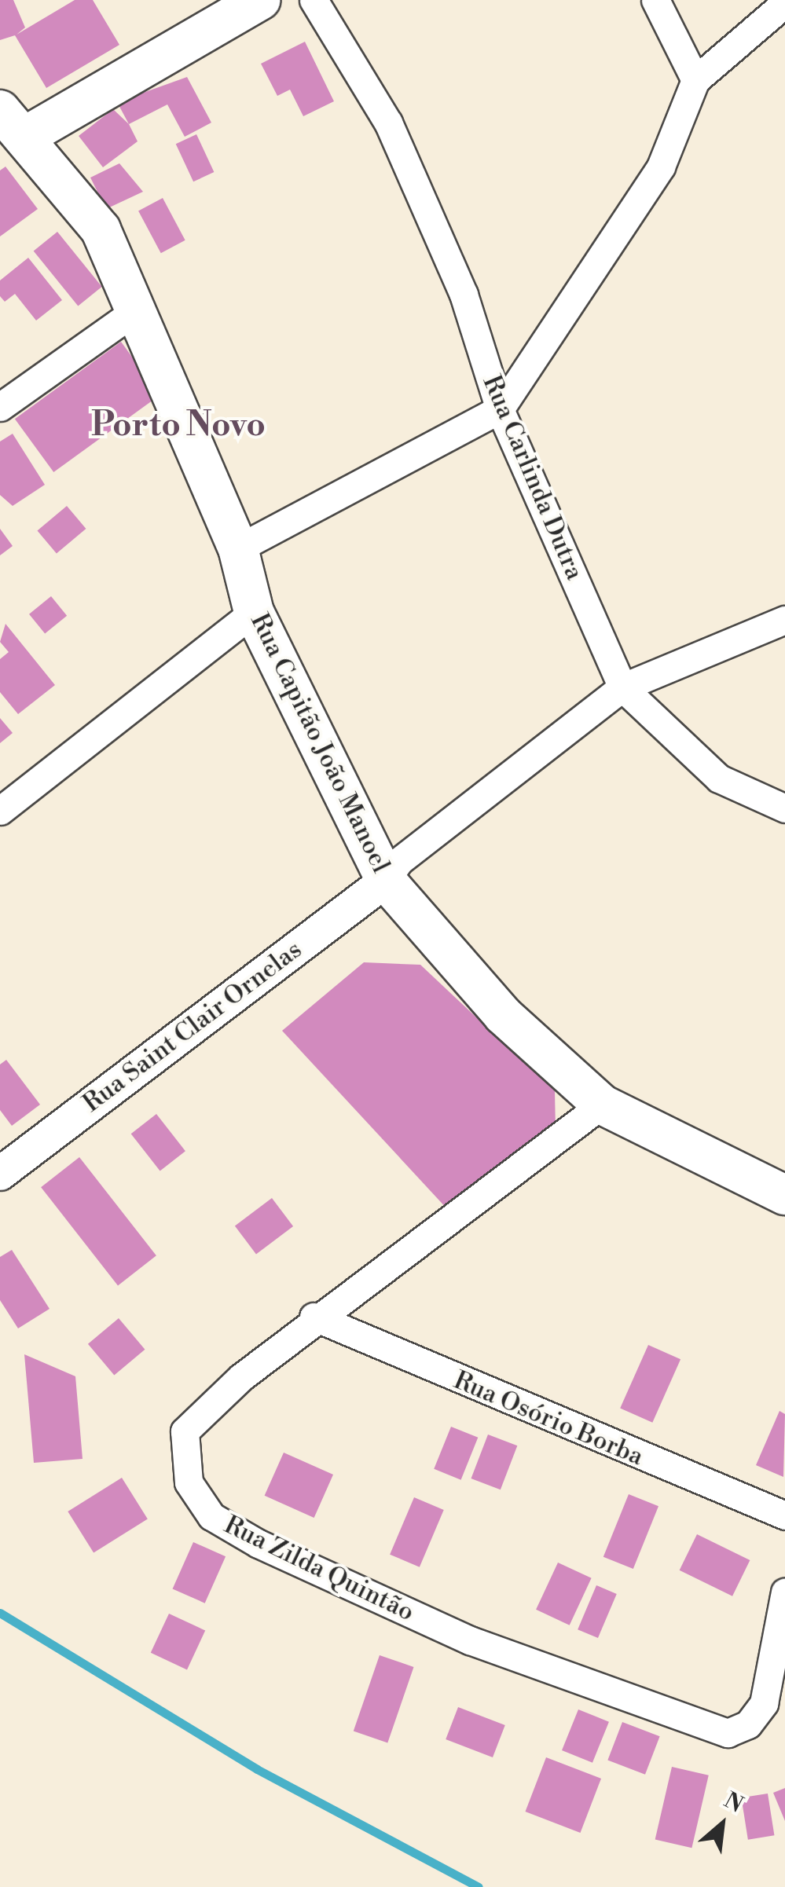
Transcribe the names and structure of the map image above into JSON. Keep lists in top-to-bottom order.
{
  "streets": {
    "main road": ["Rua Capitão João Manoel"],
    "street": [
      "Rua Carlinda Dutra",
      "Rua Saint Clair Ornelas",
      "Rua Osório Borba",
      "Rua Zilda Quintão"
    ]
  },
  "crossings": [
    ["Rua Capitão João Manoel", "Rua Saint Clair Ornelas"],
    ["Rua Capitão João Manoel", "Rua Zilda Quintão"],
    ["Rua Osório Borba", "Rua Zilda Quintão"]
  ],
  "districts": ["Porto Novo"],
  "north": "top right"
}
